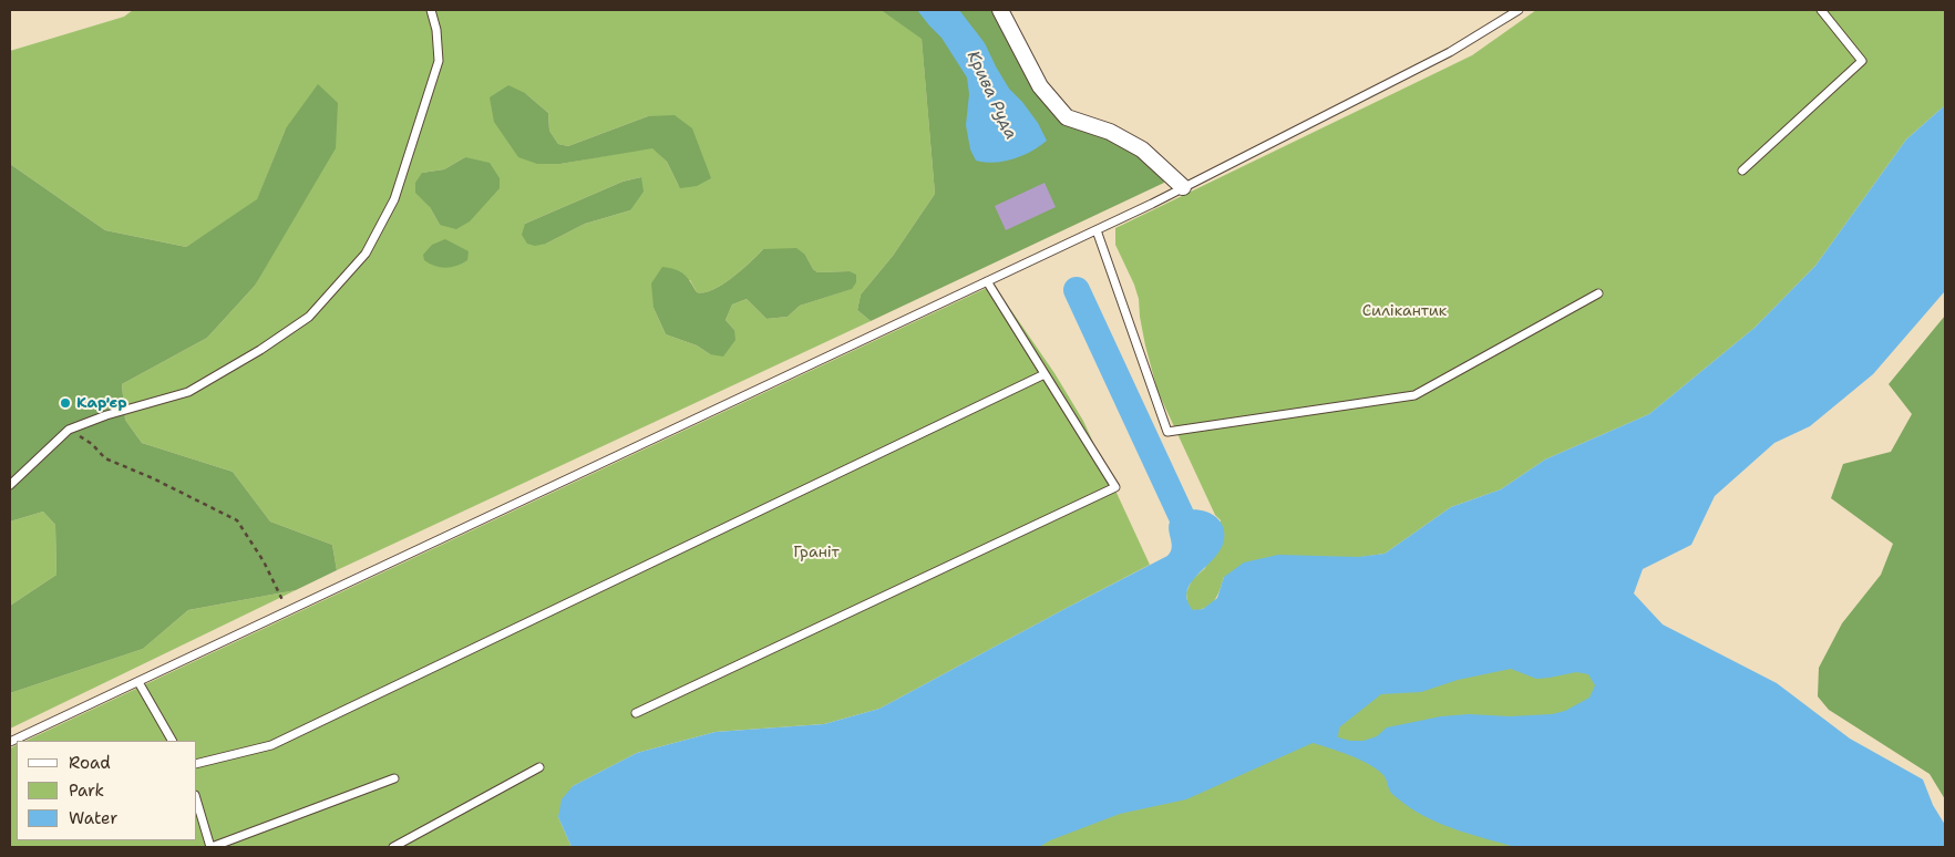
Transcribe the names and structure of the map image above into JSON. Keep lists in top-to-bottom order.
{
  "water": ["Крива Руда"],
  "parks": ["Силікантик", "Граніт"],
  "places": ["Кар'єр"],
  "legend": ["Road", "Park", "Water"]
}
